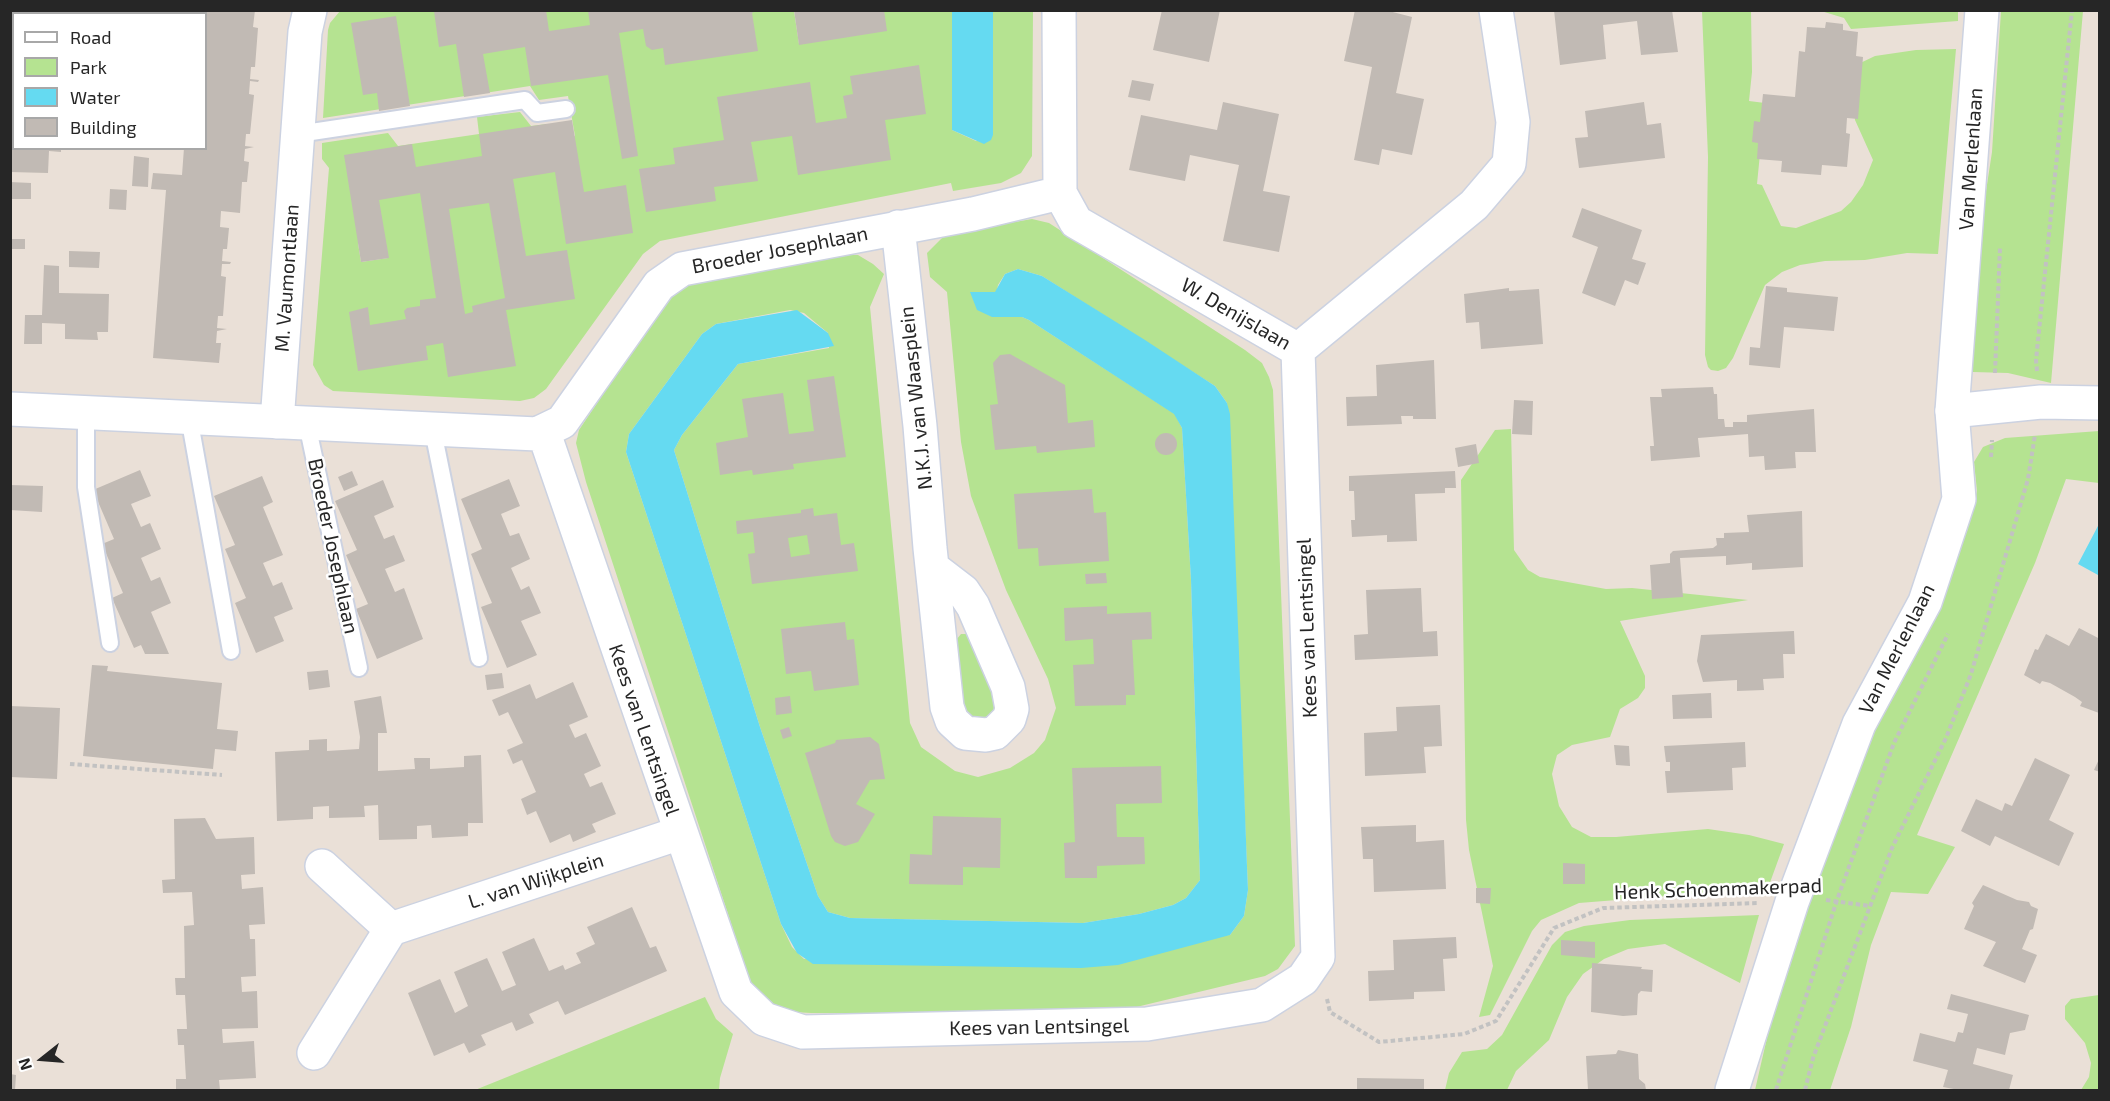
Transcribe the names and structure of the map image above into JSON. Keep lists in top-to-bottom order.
{
  "streets": {
    "street": [
      "Van Merlenlaan",
      "Broeder Josephlaan",
      "M. Vaumontlaan",
      "W. Denijslaan",
      "N.K.J. van Waasplein",
      "Kees van Lentsingel",
      "L. van Wijkplein"
    ],
    "path": ["Henk Schoenmakerpad"]
  },
  "crossings": [
    ["Van Merlenlaan", "Henk Schoenmakerpad"],
    ["Broeder Josephlaan", "M. Vaumontlaan"],
    ["Broeder Josephlaan", "W. Denijslaan"],
    ["Broeder Josephlaan", "N.K.J. van Waasplein"],
    ["Broeder Josephlaan", "Kees van Lentsingel"],
    ["W. Denijslaan", "Kees van Lentsingel"],
    ["Kees van Lentsingel", "L. van Wijkplein"],
    ["Kees van Lentsingel", "Henk Schoenmakerpad"]
  ],
  "legend": [
    "Road",
    "Park",
    "Water",
    "Building"
  ],
  "north": "left"
}
